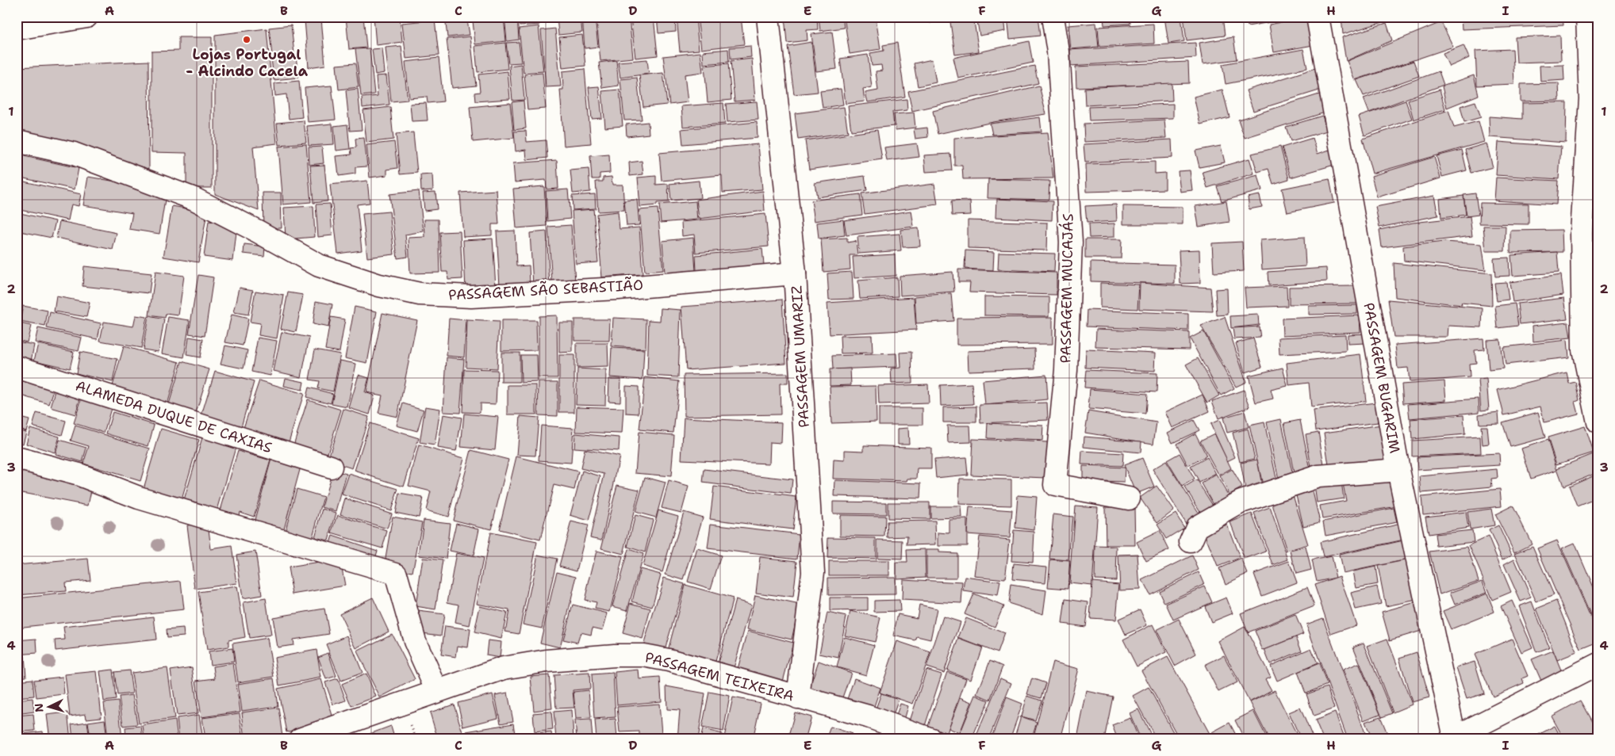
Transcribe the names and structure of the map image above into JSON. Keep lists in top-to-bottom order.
{
  "streets": {
    "street": [
      "PASSAGEM MUCAJÁS",
      "PASSAGEM SÃO SEBASTIÃO",
      "PASSAGEM UMARIZ",
      "PASSAGEM BUGARIM",
      "ALAMEDA DUQUE DE CAXIAS",
      "PASSAGEM TEIXEIRA"
    ]
  },
  "crossings": [
    ["PASSAGEM SÃO SEBASTIÃO", "PASSAGEM UMARIZ"],
    ["PASSAGEM UMARIZ", "PASSAGEM TEIXEIRA"]
  ],
  "places": ["Lojas Portugal - Alcindo Cacela"],
  "north": "left",
  "grid": {
    "columns": [
      "A",
      "B",
      "C",
      "D",
      "E",
      "F",
      "G",
      "H",
      "I"
    ],
    "rows": [
      "1",
      "2",
      "3",
      "4"
    ]
  }
}
